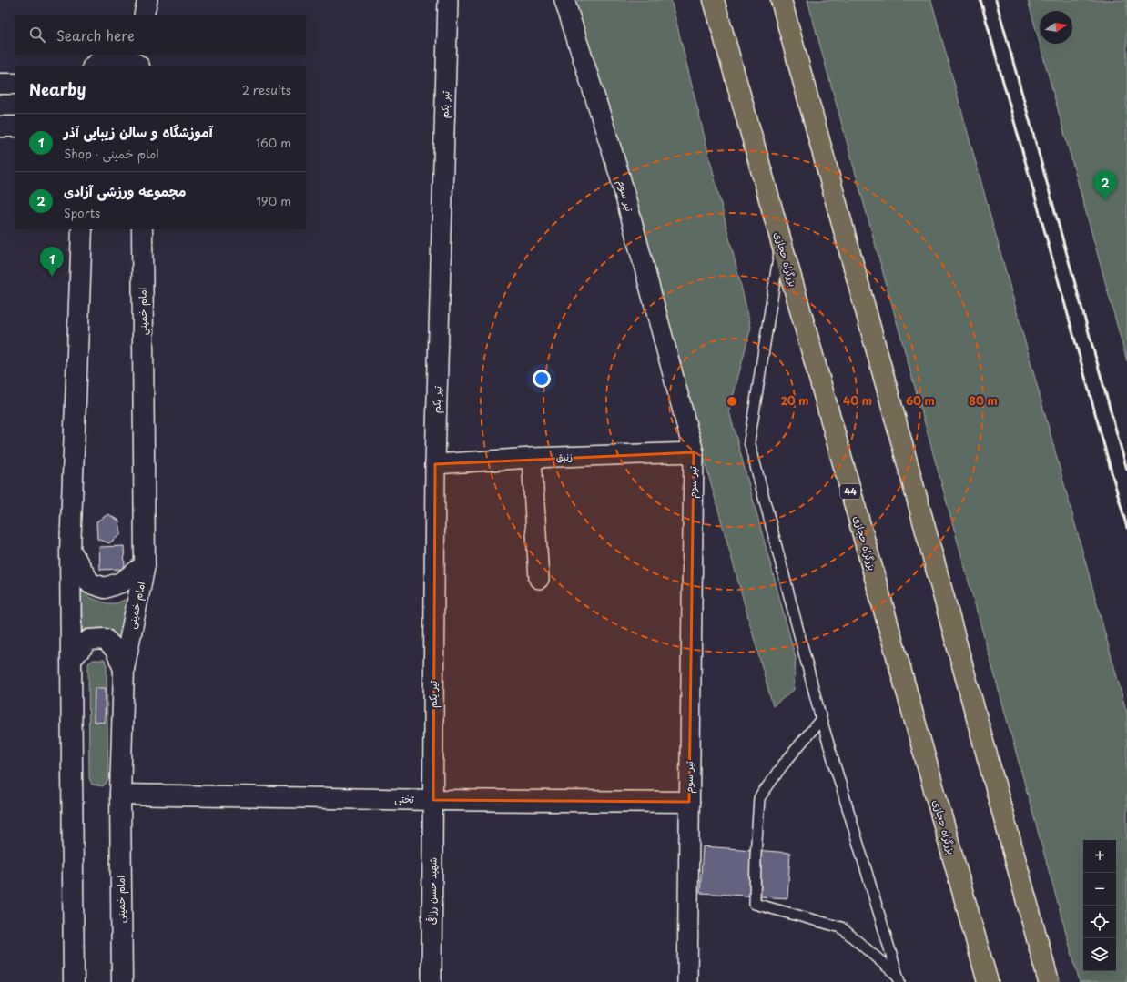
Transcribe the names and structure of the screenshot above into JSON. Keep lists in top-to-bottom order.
{
  "streets": {
    "highway": ["بزرگراه حجازی", "44"],
    "street": [
      "تیر یکم",
      "تیر سوم",
      "امام خمینی",
      "زنبق",
      "تختی",
      "شهید حسن رزاقی"
    ]
  },
  "crossings": [
    ["تیر یکم", "زنبق"],
    ["تیر یکم", "تختی"],
    ["تیر یکم", "شهید حسن رزاقی"],
    ["تیر سوم", "زنبق"],
    ["تیر سوم", "تختی"],
    ["امام خمینی", "تختی"],
    ["تختی", "شهید حسن رزاقی"]
  ],
  "north": "right",
  "page": {
    "search": "Search here",
    "heading": ["Nearby", "2 results"],
    "list": [
      {
        "mark": "1",
        "name": "آموزشگاه و سالن زیبایی آذر",
        "note": "Shop · امام خمینی",
        "value": "160 m"
      },
      {
        "mark": "2",
        "name": "مجموعه ورزشی آزادی",
        "note": "Sports",
        "value": "190 m"
      }
    ],
    "pins": ["2", "1"],
    "map_buttons": ["+", "−"]
  },
  "rings": [
    "20 m",
    "40 m",
    "60 m",
    "80 m"
  ]
}
